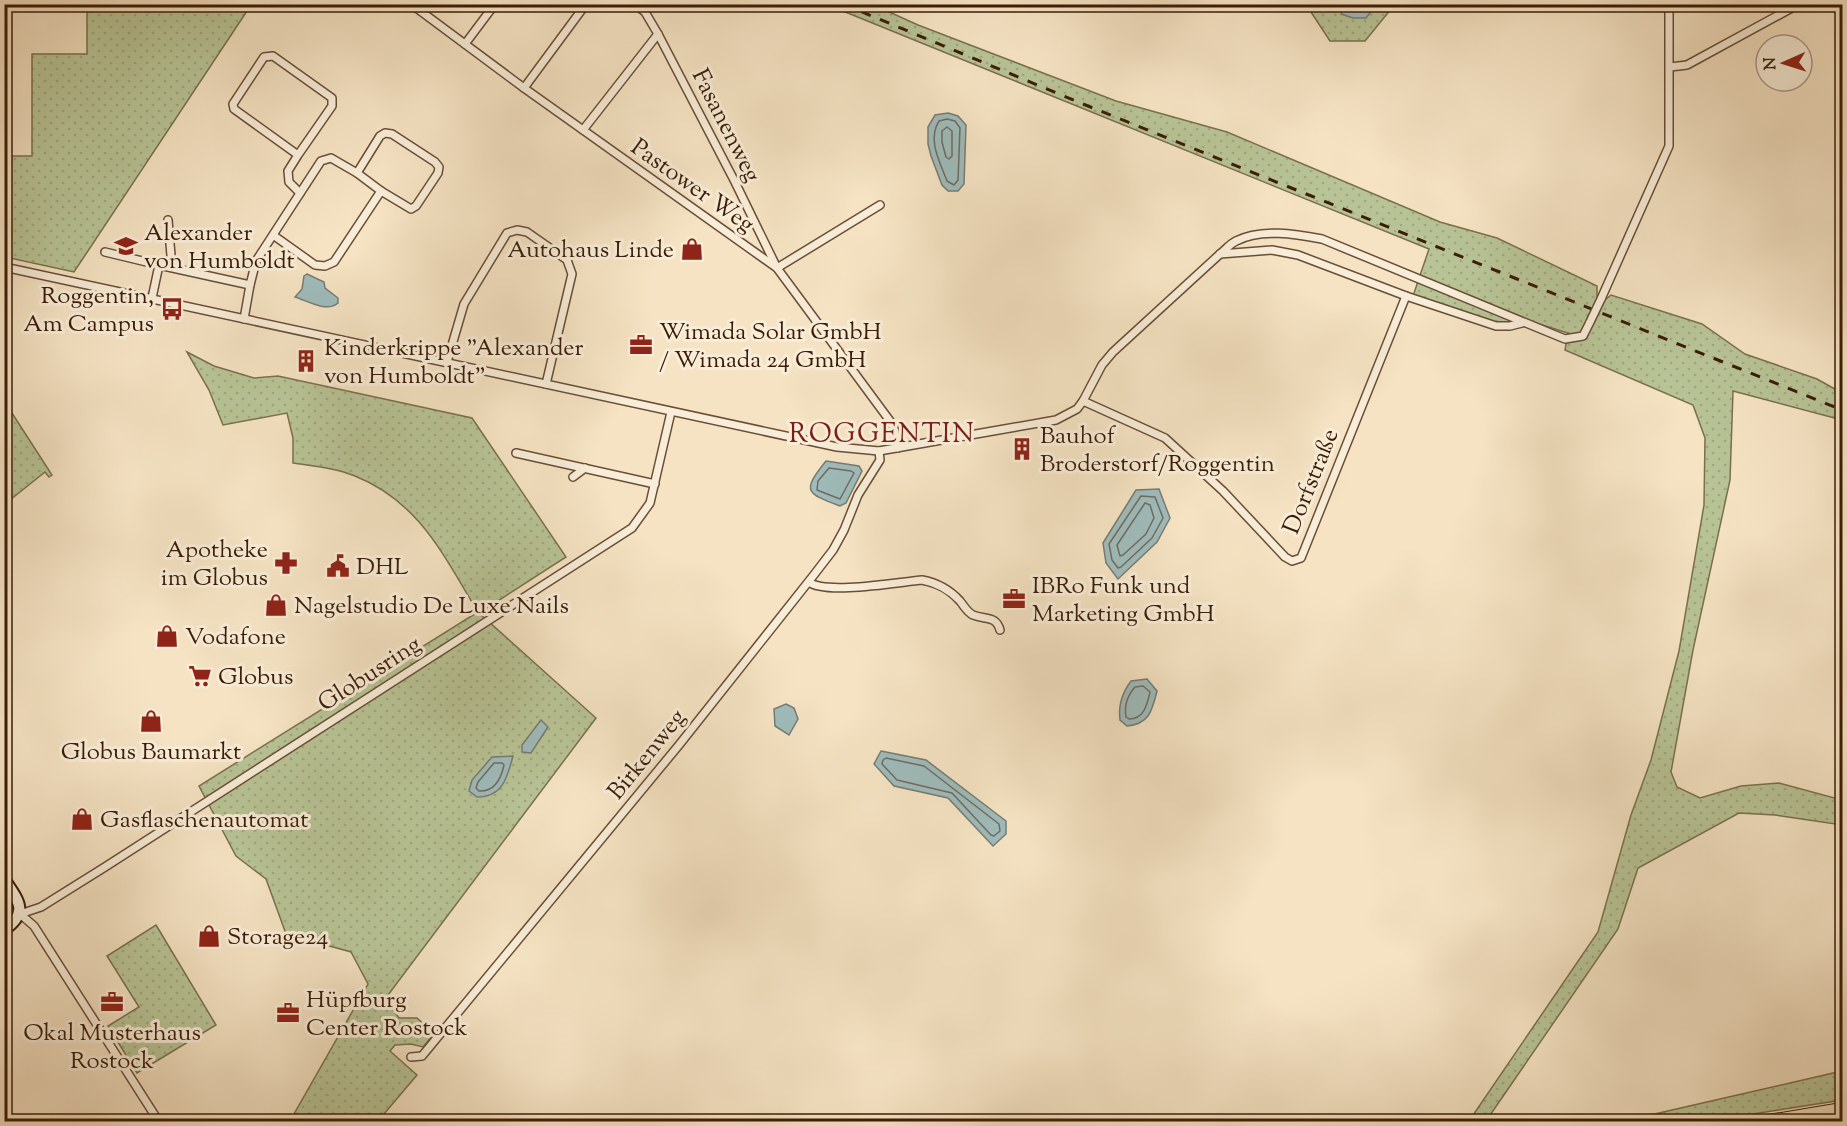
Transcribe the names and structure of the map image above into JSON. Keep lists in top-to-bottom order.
{
  "streets": {
    "street": [
      "Fasanenweg",
      "Pastower Weg",
      "Dorfstraße",
      "Globusring",
      "Birkenweg"
    ]
  },
  "crossings": [
    ["Fasanenweg", "Pastower Weg"]
  ],
  "districts": ["ROGGENTIN"],
  "places": {
    "school or university": ["Alexander von Humboldt"],
    "shop": [
      "Autohaus Linde",
      "Nagelstudio De Luxe Nails",
      "Vodafone",
      "Globus Baumarkt",
      "Gasflaschenautomat",
      "Storage24"
    ],
    "bus stop": ["Roggentin, Am Campus"],
    "office": [
      "Wimada Solar GmbH / Wimada 24 GmbH",
      "IBRo Funk und Marketing GmbH",
      "Okal Musterhaus Rostock",
      "Hüpfburg Center Rostock"
    ],
    "building": ["Kinderkrippe \"Alexander von Humboldt\"", "Bauhof Broderstorf/Roggentin"],
    "pharmacy": ["Apotheke im Globus"],
    "public building": ["DHL"],
    "supermarket": ["Globus"]
  },
  "north": "left"
}
